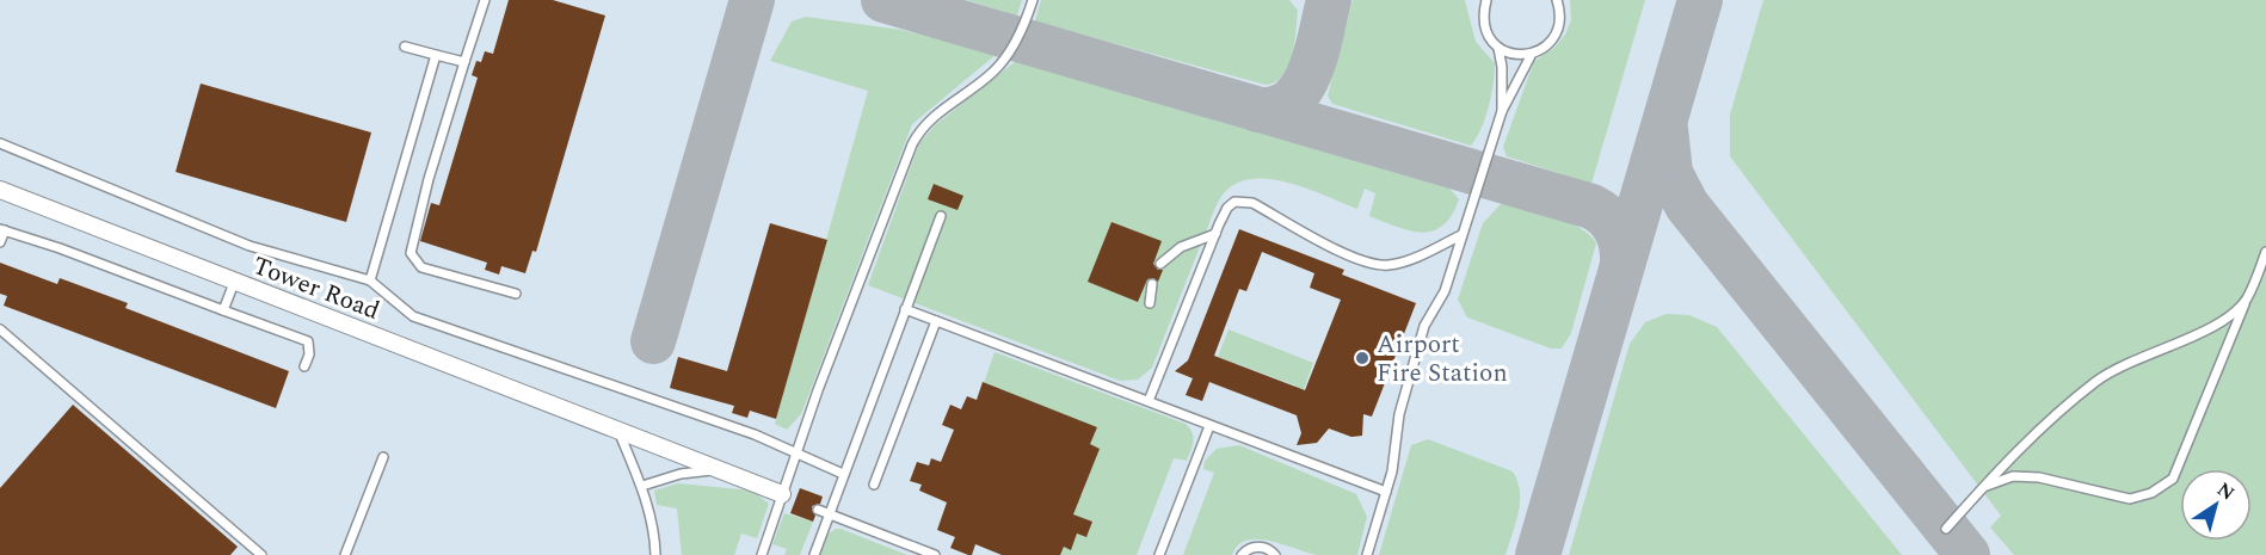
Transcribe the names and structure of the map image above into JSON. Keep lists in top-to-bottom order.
{
  "streets": {
    "street": ["Tower Road"]
  },
  "places": ["Airport Fire Station"],
  "north": "top right"
}
